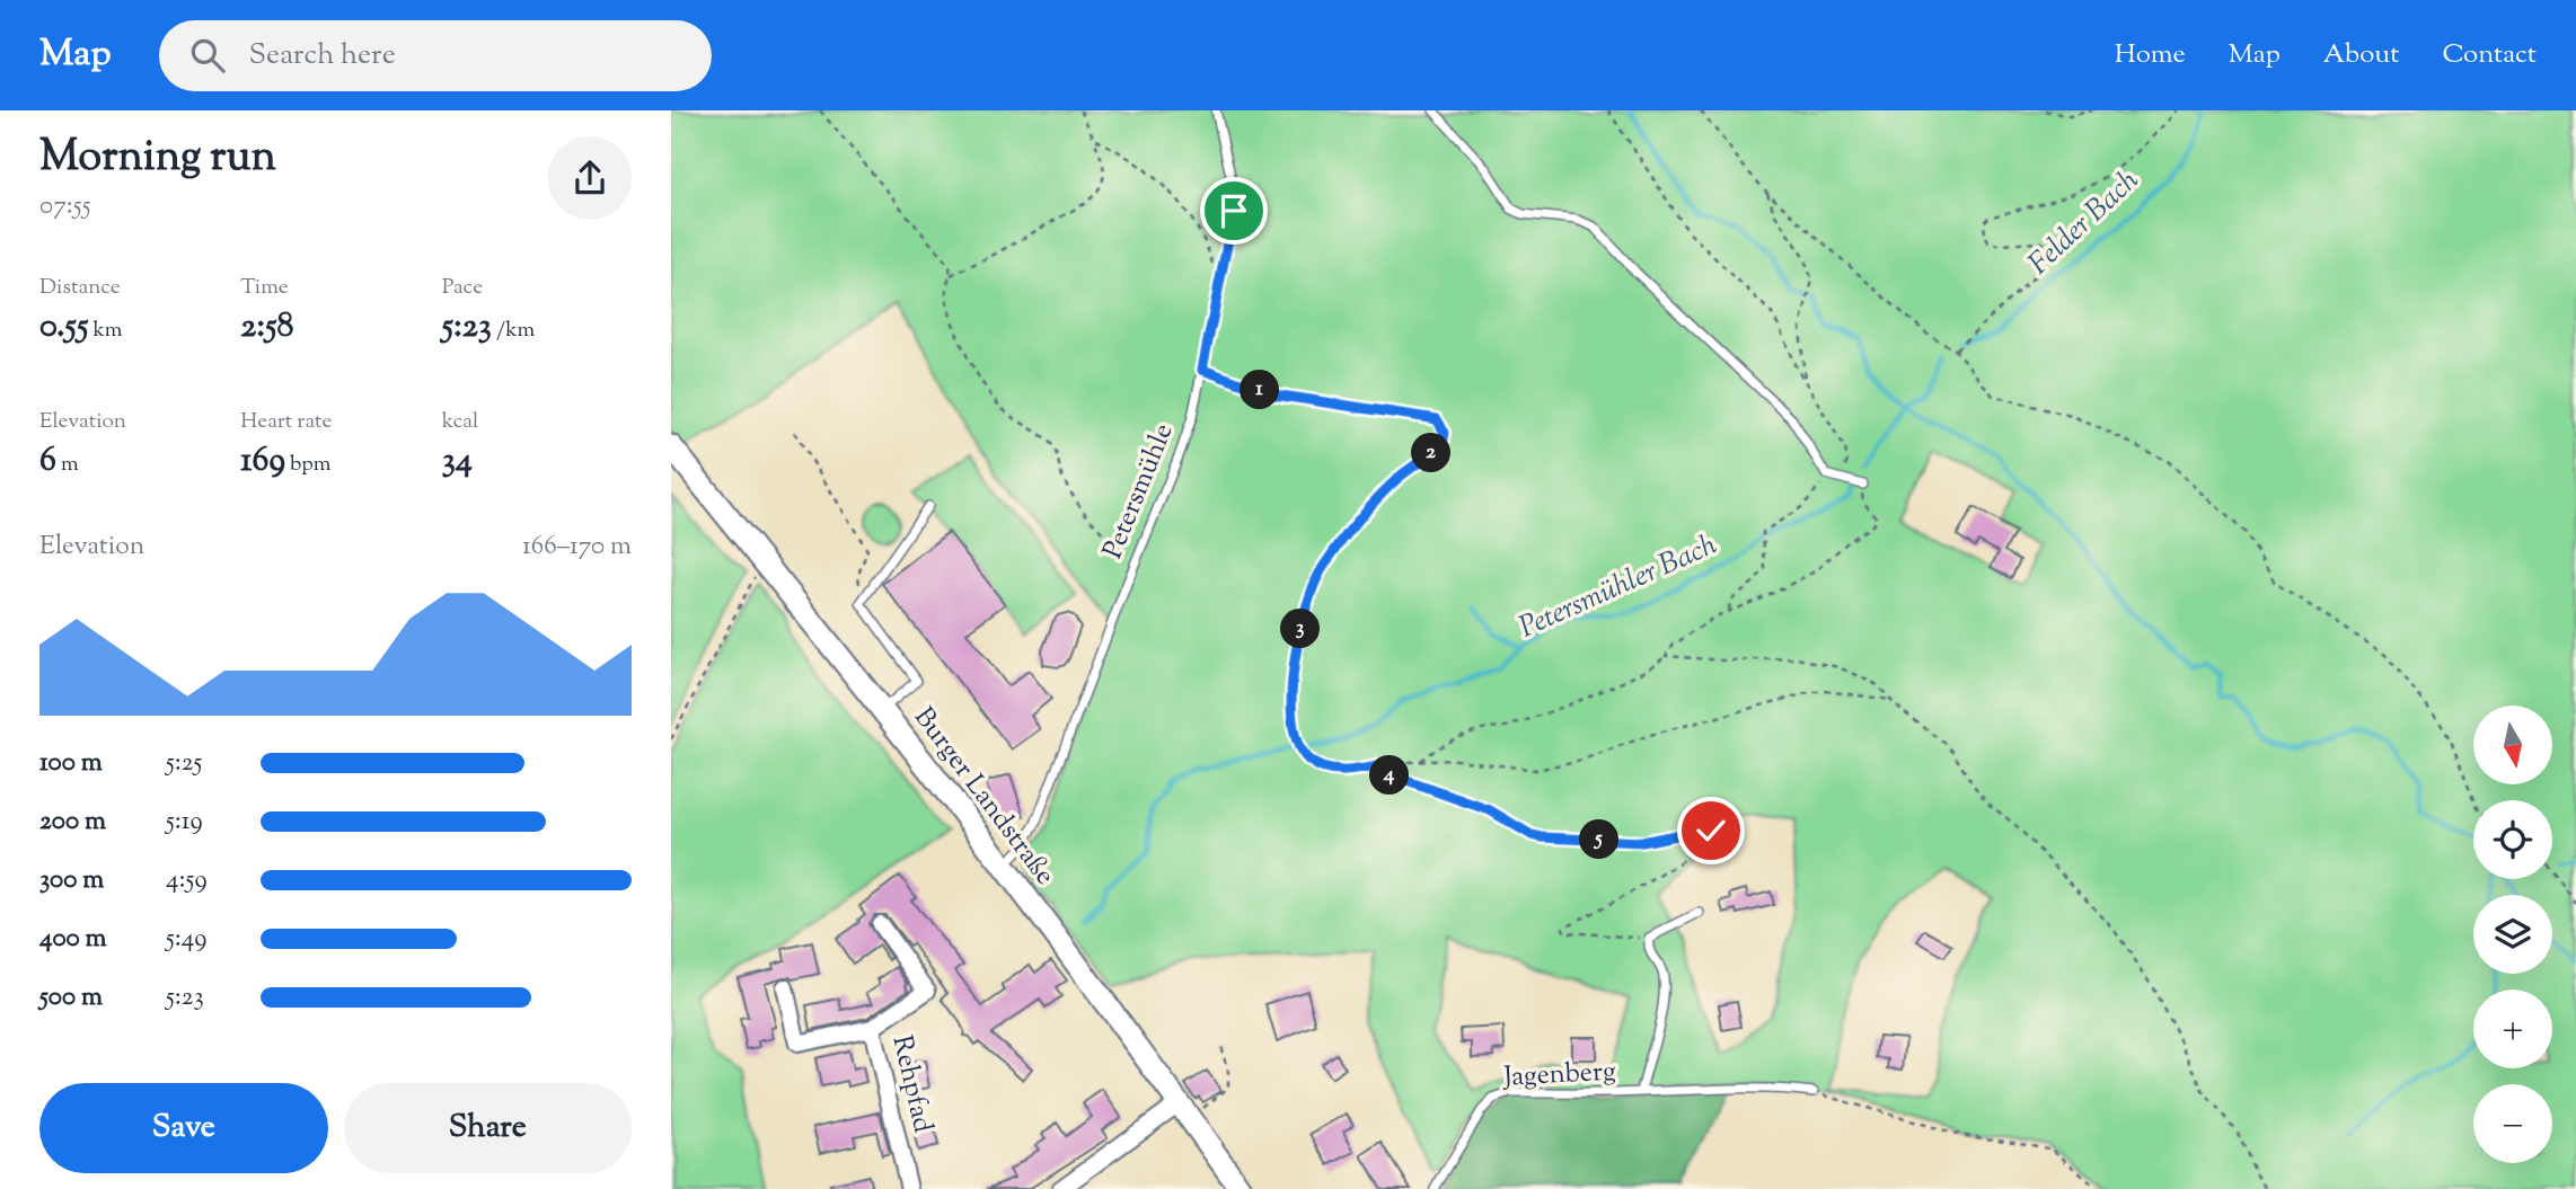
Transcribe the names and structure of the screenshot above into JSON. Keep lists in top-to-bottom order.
{
  "streets": {
    "main road": ["Burger Landstraße"],
    "street": ["Rehpfad"],
    "lane": ["Petersmühle", "Jagenberg"]
  },
  "crossings": [
    ["Petersmühle", "Burger Landstraße"]
  ],
  "water": ["Felder Bach", "Petersmühler Bach"],
  "north": "bottom",
  "page": {
    "header": "Map",
    "search": "Search here",
    "nav": [
      "Home",
      "Map",
      "About",
      "Contact"
    ],
    "heading": ["Morning run", "07:55"],
    "stats": [
      ["Distance", "0.55 km"],
      ["Time", "2:58"],
      ["Pace", "5:23 /km"],
      ["Elevation", "6 m"],
      ["Heart rate", "169 bpm"],
      ["kcal", "34"]
    ],
    "pins": [
      "1",
      "2",
      "3",
      "4",
      "5"
    ],
    "chart": ["Elevation", "166–170 m"],
    "map_buttons": ["+", "−"],
    "list": [
      {
        "name": "100 m",
        "note": "5:25"
      },
      {
        "name": "200 m",
        "note": "5:19"
      },
      {
        "name": "300 m",
        "note": "4:59"
      },
      {
        "name": "400 m",
        "note": "5:49"
      },
      {
        "name": "500 m",
        "note": "5:23"
      }
    ],
    "buttons": ["Save", "Share"]
  }
}
